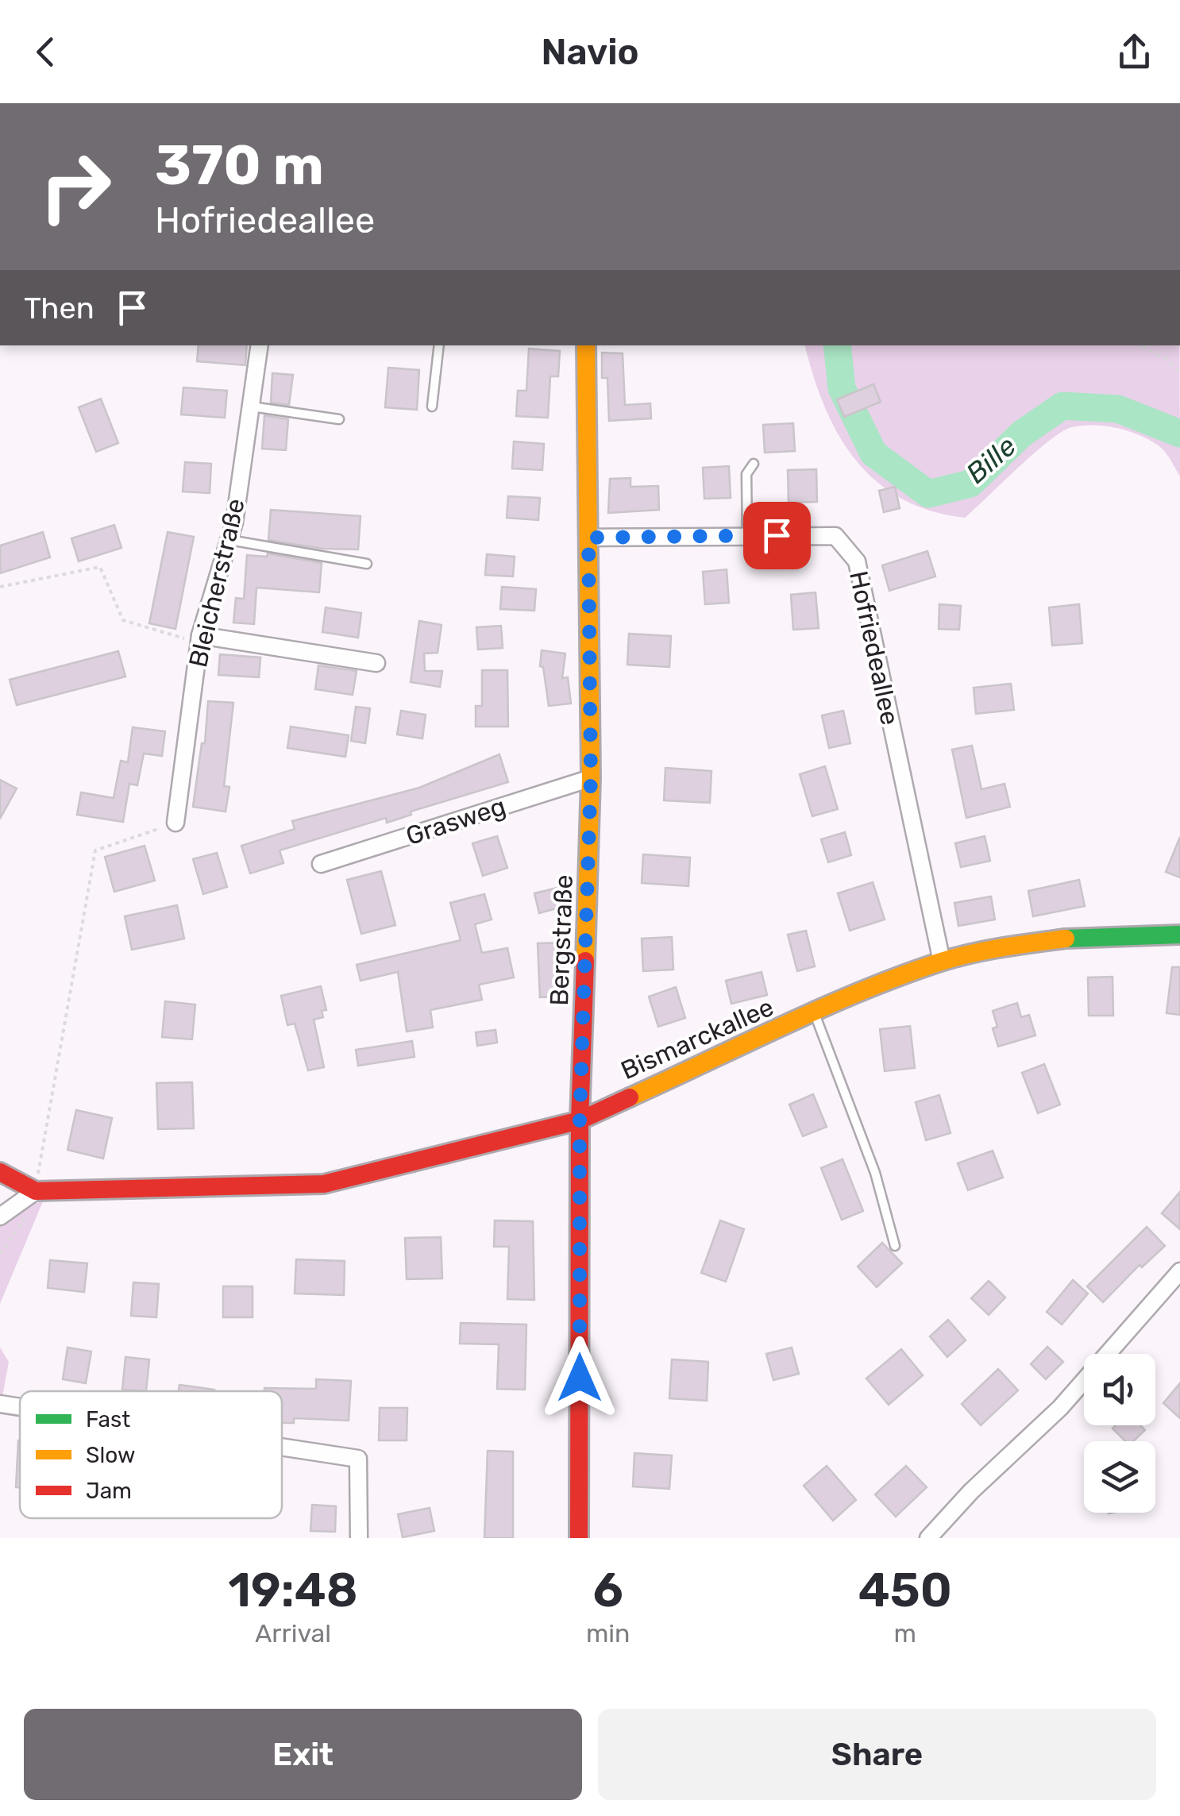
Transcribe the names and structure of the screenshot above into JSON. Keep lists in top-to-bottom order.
{
  "streets": {
    "street": [
      "Bleicherstraße",
      "Hofriedeallee",
      "Grasweg",
      "Bergstraße",
      "Bismarckallee"
    ]
  },
  "crossings": [
    ["Hofriedeallee", "Bergstraße"],
    ["Hofriedeallee", "Bismarckallee"],
    ["Grasweg", "Bergstraße"],
    ["Bergstraße", "Bismarckallee"]
  ],
  "water": ["Bille"],
  "legend": ["Fast", "Slow", "Jam"],
  "page": {
    "header": "Navio",
    "turn": ["370 m", "Hofriedeallee"],
    "then": "Then",
    "eta": [
      "19:48",
      "Arrival",
      "6",
      "min",
      "450",
      "m"
    ],
    "buttons": ["Exit", "Share"]
  }
}
